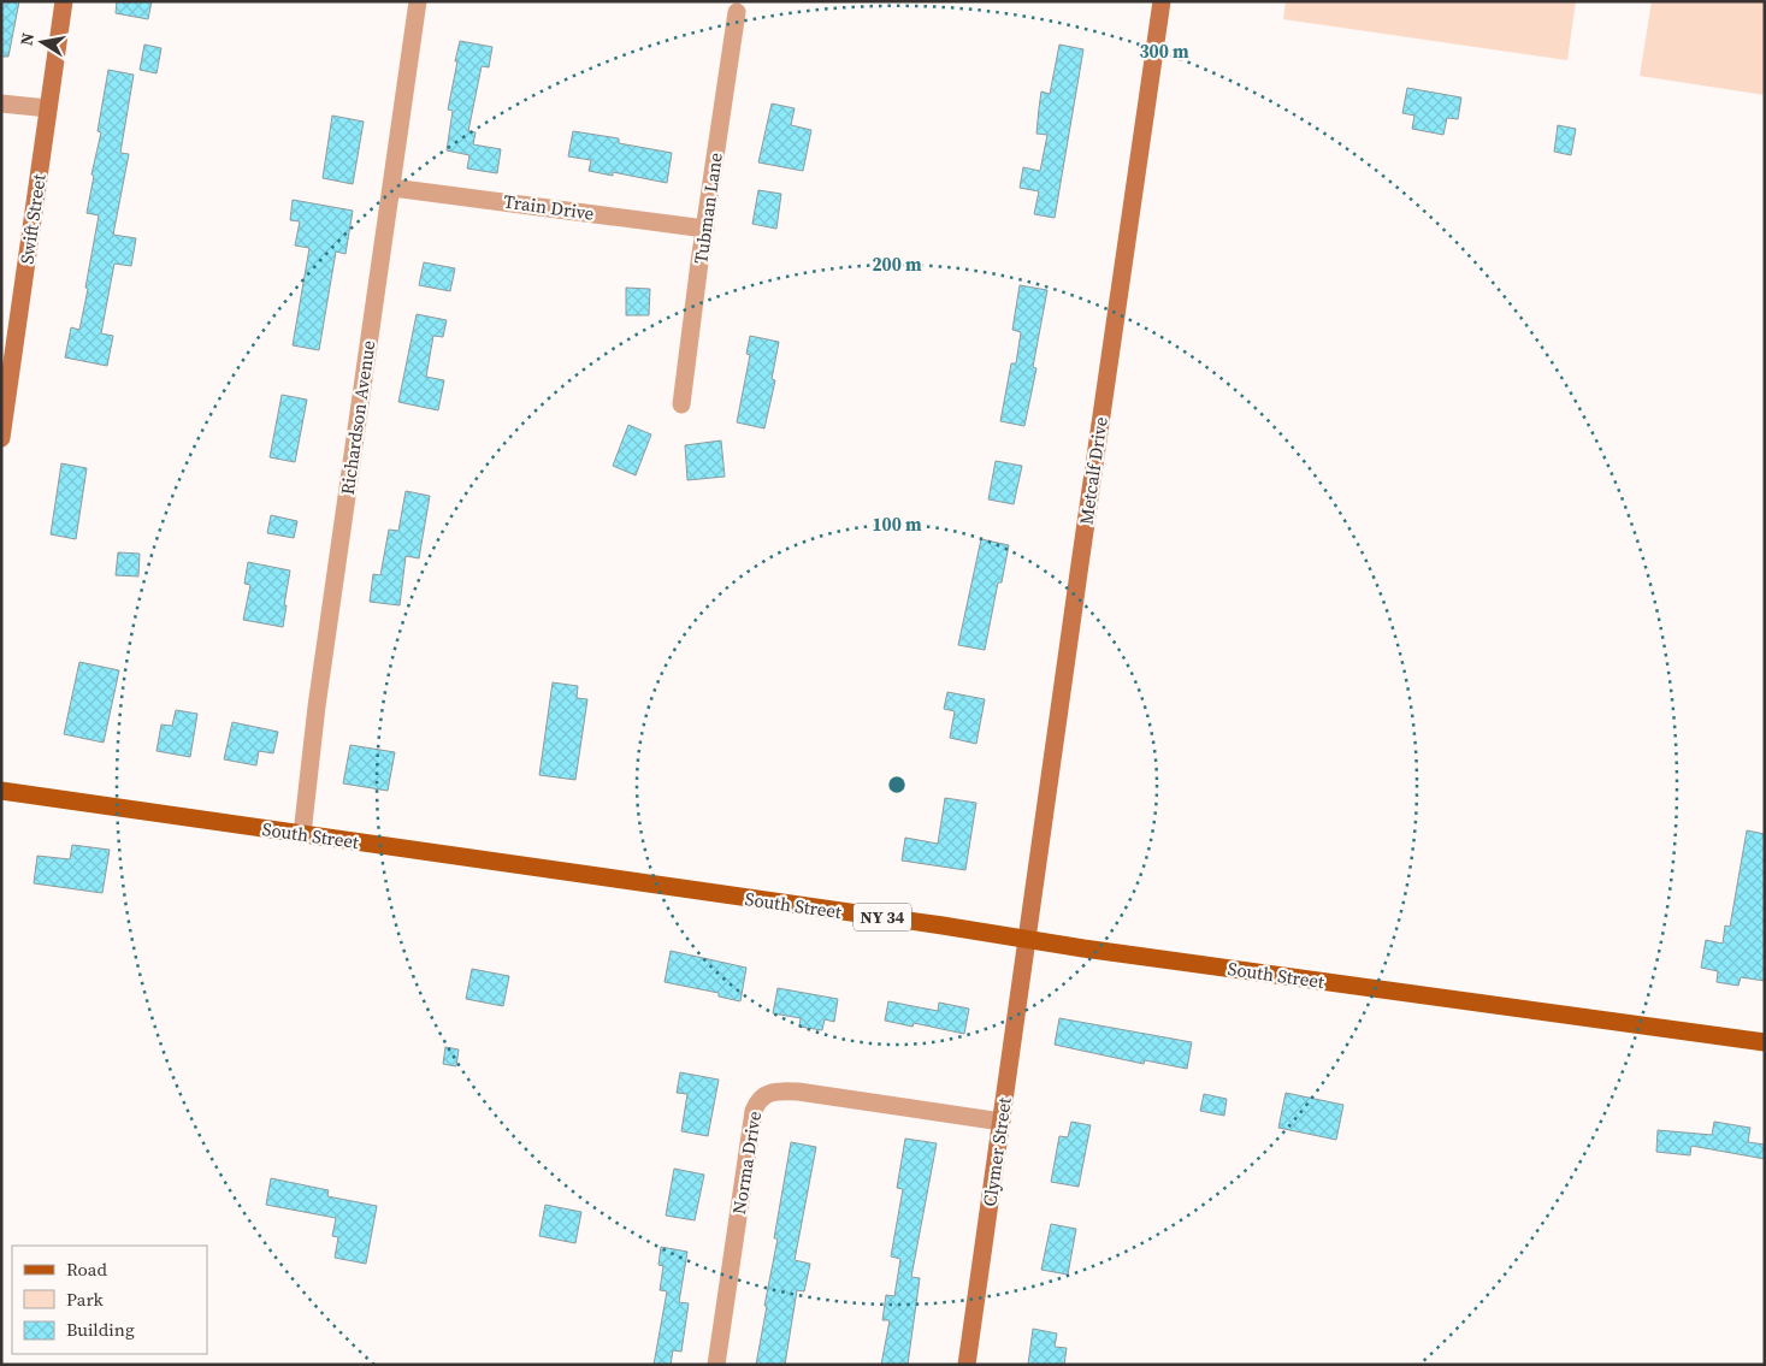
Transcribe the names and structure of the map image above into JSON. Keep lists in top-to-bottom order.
{
  "streets": {
    "main road": ["South Street", "NY 34"],
    "street": [
      "Train Drive",
      "Tubman Lane",
      "Swift Street",
      "Richardson Avenue",
      "Metcalf Drive",
      "Clymer Street",
      "Norma Drive"
    ]
  },
  "crossings": [
    ["Train Drive", "Tubman Lane"],
    ["Train Drive", "Richardson Avenue"],
    ["Richardson Avenue", "South Street"],
    ["Metcalf Drive", "South Street"],
    ["Metcalf Drive", "Clymer Street"],
    ["South Street", "Clymer Street"],
    ["Clymer Street", "Norma Drive"]
  ],
  "legend": ["Road", "Park", "Building"],
  "north": "left",
  "rings": ["300 m", "200 m", "100 m"]
}
